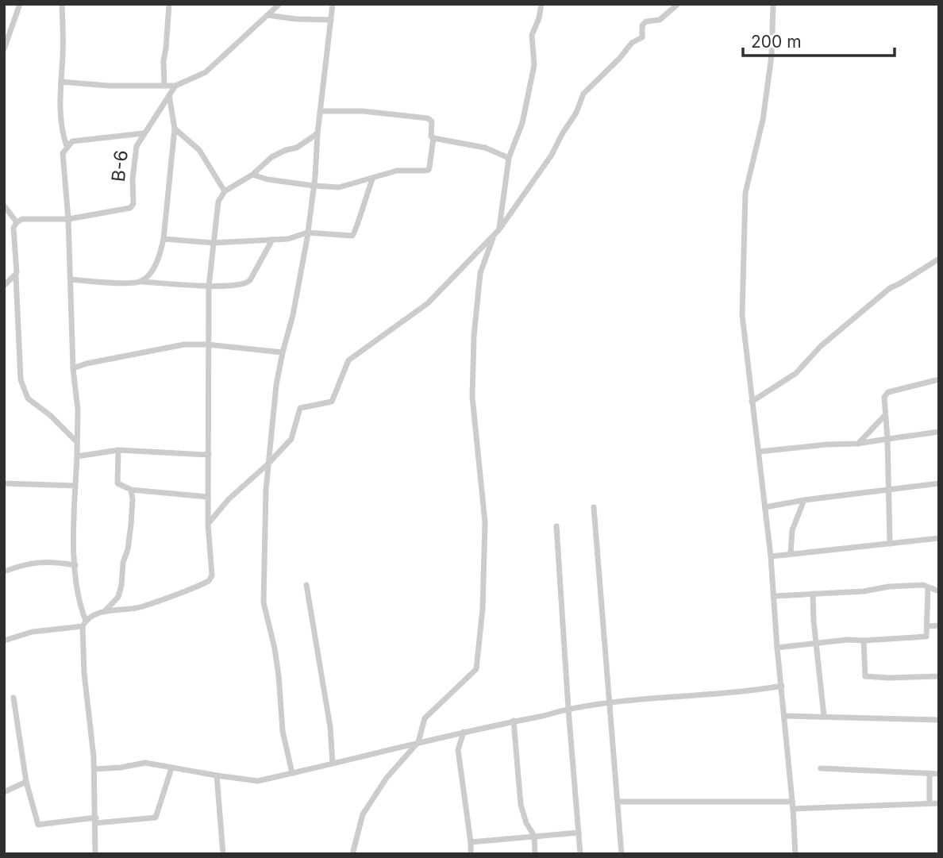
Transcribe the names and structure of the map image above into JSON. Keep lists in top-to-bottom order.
{
  "streets": {
    "street": ["B-6"]
  },
  "scale_bar": "200 m"
}
